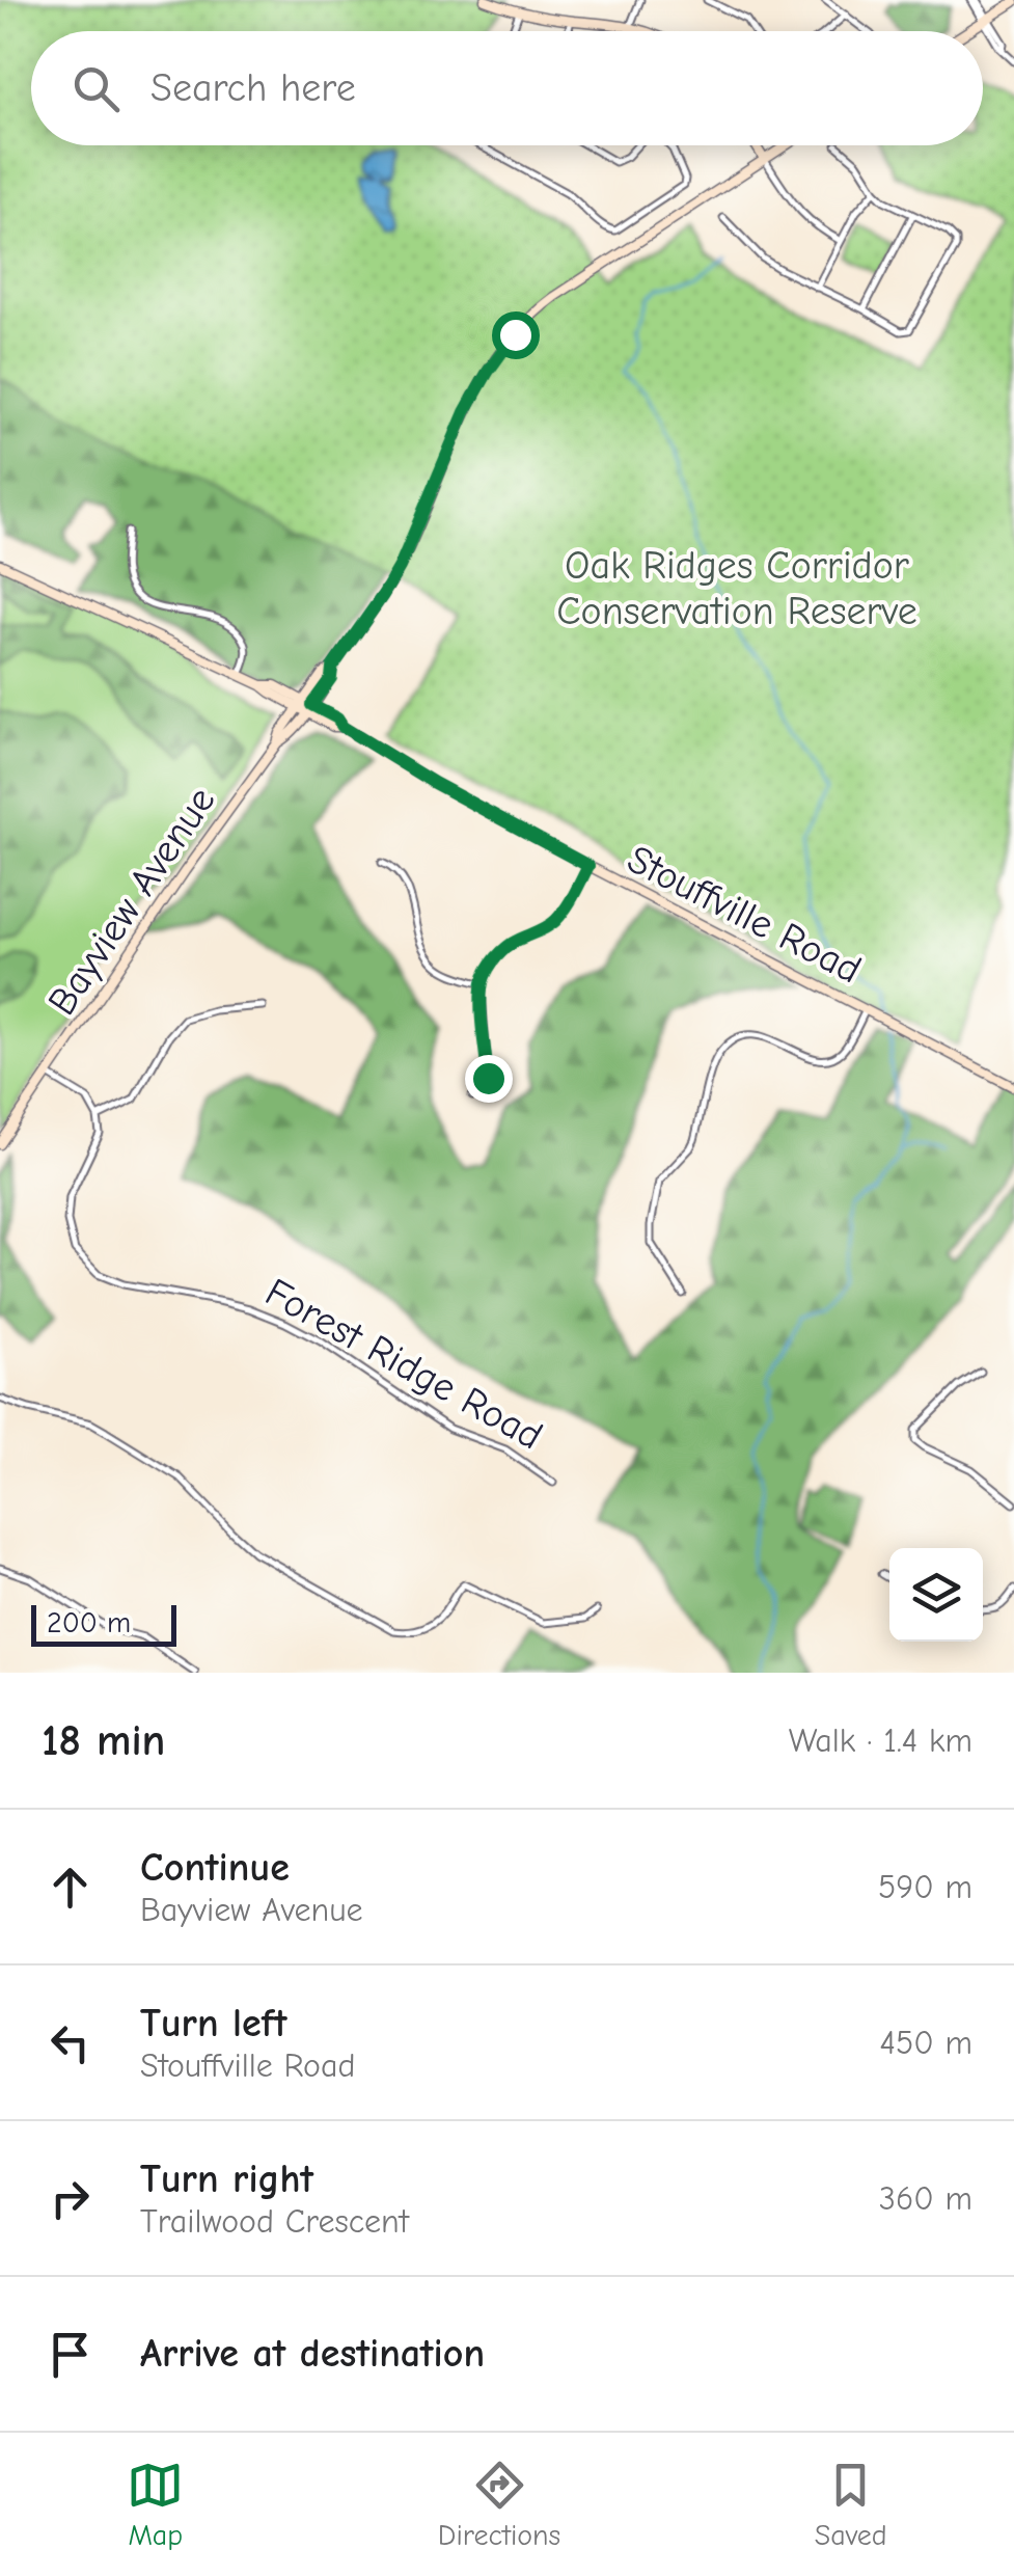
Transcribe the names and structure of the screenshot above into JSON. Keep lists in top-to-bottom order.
{
  "streets": {
    "main road": ["Bayview Avenue", "Stouffville Road"],
    "street": ["Forest Ridge Road"]
  },
  "crossings": [
    ["Bayview Avenue", "Stouffville Road"]
  ],
  "parks": ["Oak Ridges Corridor Conservation Reserve"],
  "scale_bar": "200 m",
  "page": {
    "search": "Search here",
    "scale": "200 m",
    "heading": ["18 min", "Walk · 1.4 km"],
    "list": [
      ["Continue", "Bayview Avenue", "590 m"],
      ["Turn left", "Stouffville Road", "450 m"],
      ["Turn right", "Trailwood Crescent", "360 m"],
      "Arrive at destination"
    ],
    "nav": ["Map", "Directions", "Saved"]
  }
}
